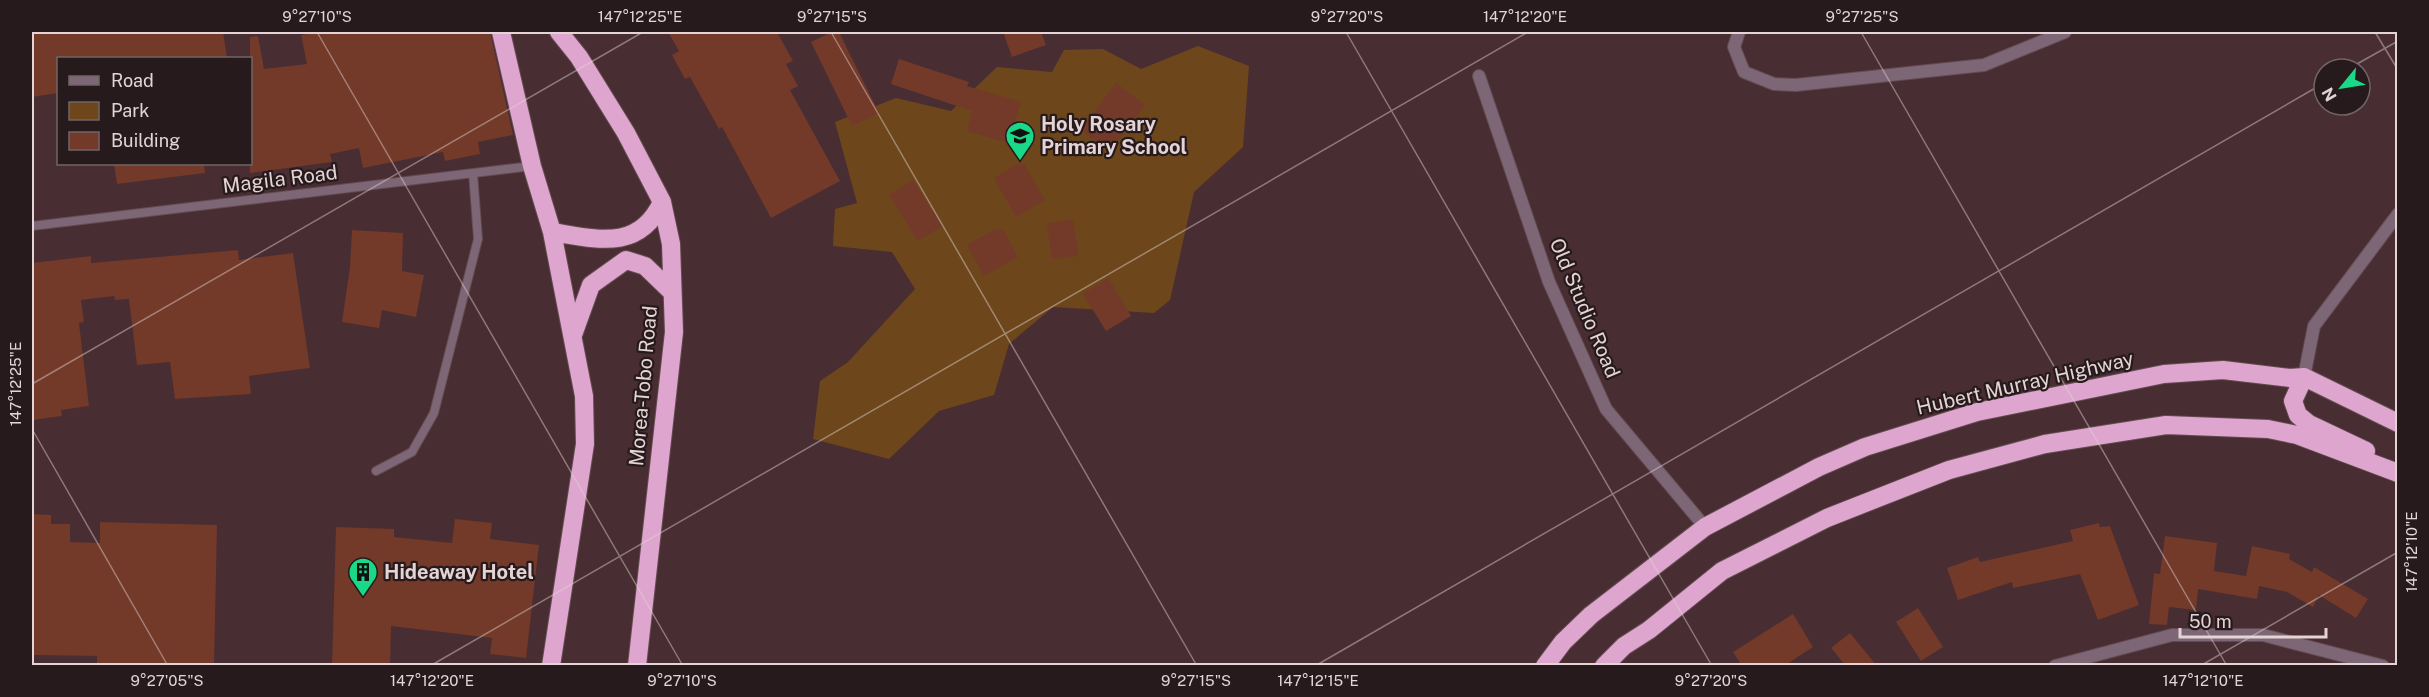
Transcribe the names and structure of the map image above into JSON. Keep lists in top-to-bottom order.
{
  "streets": {
    "highway": ["Hubert Murray Highway", "Morea-Tobo Road"],
    "street": ["Old Studio Road"],
    "lane": ["Magila Road"]
  },
  "crossings": [
    ["Old Studio Road", "Hubert Murray Highway"]
  ],
  "places": {
    "school or university": ["Holy Rosary Primary School"],
    "building": ["Hideaway Hotel"]
  },
  "legend": ["Road", "Park", "Building"],
  "scale_bar": "50 m",
  "north": "bottom left",
  "coordinates": [
    "9°27'10\"S",
    "147°12'25\"E",
    "9°27'15\"S",
    "9°27'20\"S",
    "147°12'20\"E",
    "9°27'25\"S",
    "147°12'10\"E",
    "9°27'05\"S",
    "147°12'15\"E"
  ]
}
